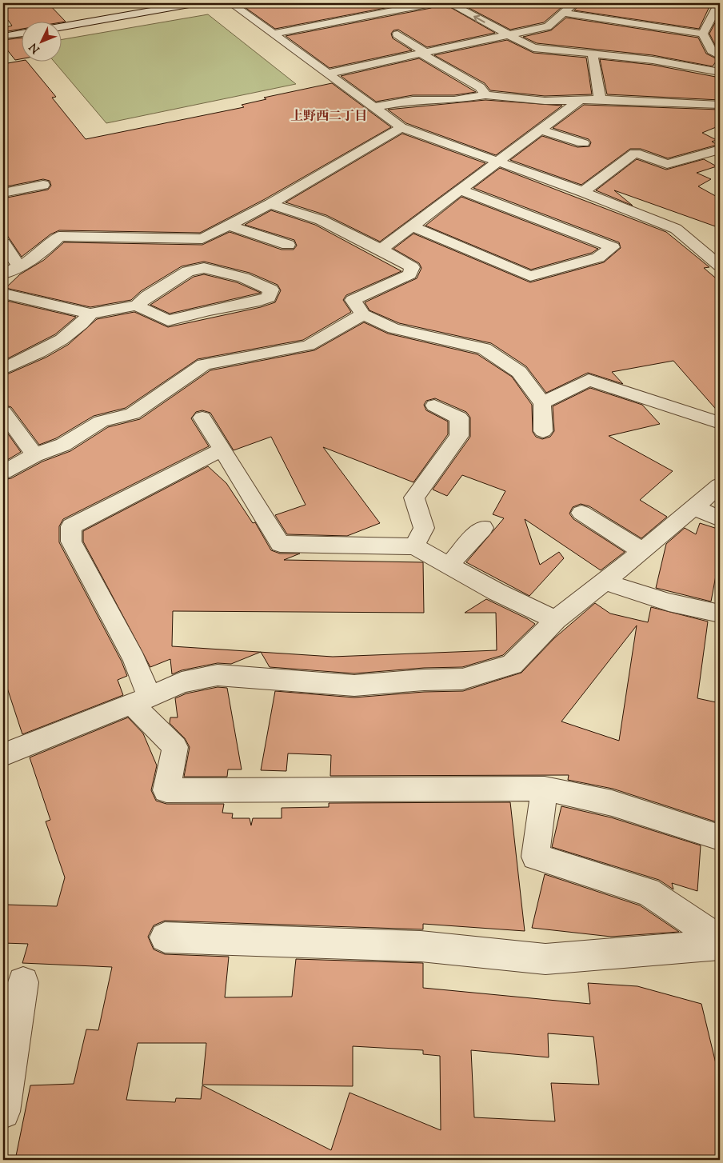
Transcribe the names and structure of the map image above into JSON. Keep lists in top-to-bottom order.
{
  "districts": ["上野西二丁目"],
  "north": "bottom left"
}
